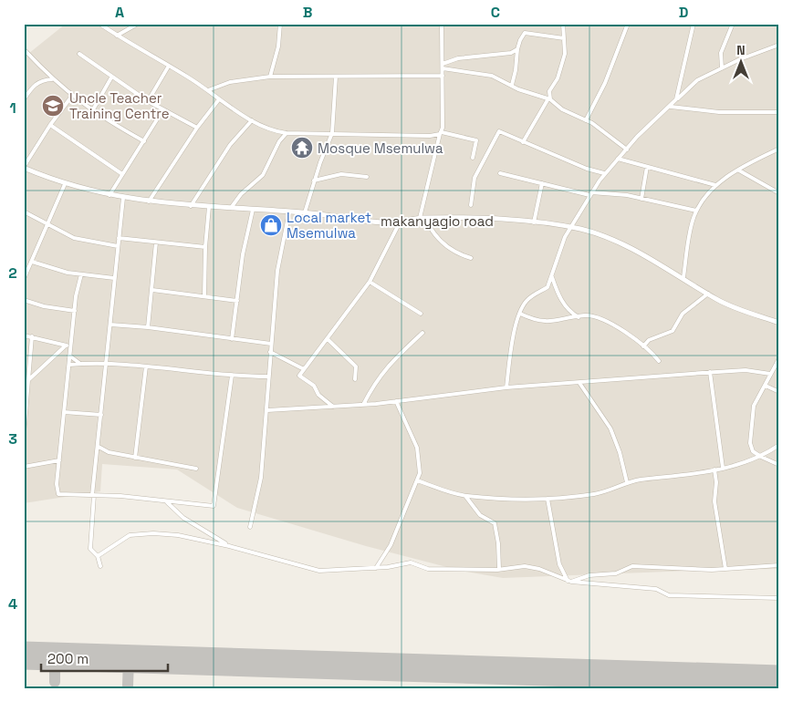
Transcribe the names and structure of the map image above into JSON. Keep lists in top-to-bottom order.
{
  "streets": {
    "street": ["makanyagio road"]
  },
  "places": {
    "school or university": ["Uncle Teacher Training Centre"],
    "temple": ["Mosque Msemulwa"],
    "shop": ["Local market Msemulwa"]
  },
  "scale_bar": "200 m",
  "north": "top",
  "grid": {
    "columns": [
      "A",
      "B",
      "C",
      "D"
    ],
    "rows": [
      "1",
      "2",
      "3",
      "4"
    ]
  }
}
